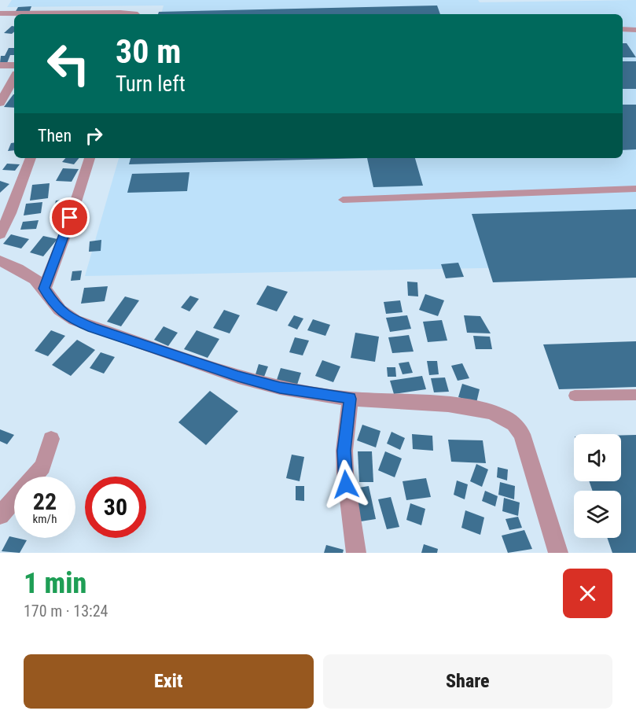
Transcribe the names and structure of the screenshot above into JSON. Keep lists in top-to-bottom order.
{
  "page": {
    "turn": ["30 m", "Turn left"],
    "then": "Then",
    "speed": "22 km/h",
    "limit": "30",
    "heading": ["1 min", "170 m · 13:24"],
    "buttons": ["Exit", "Share"]
  }
}
